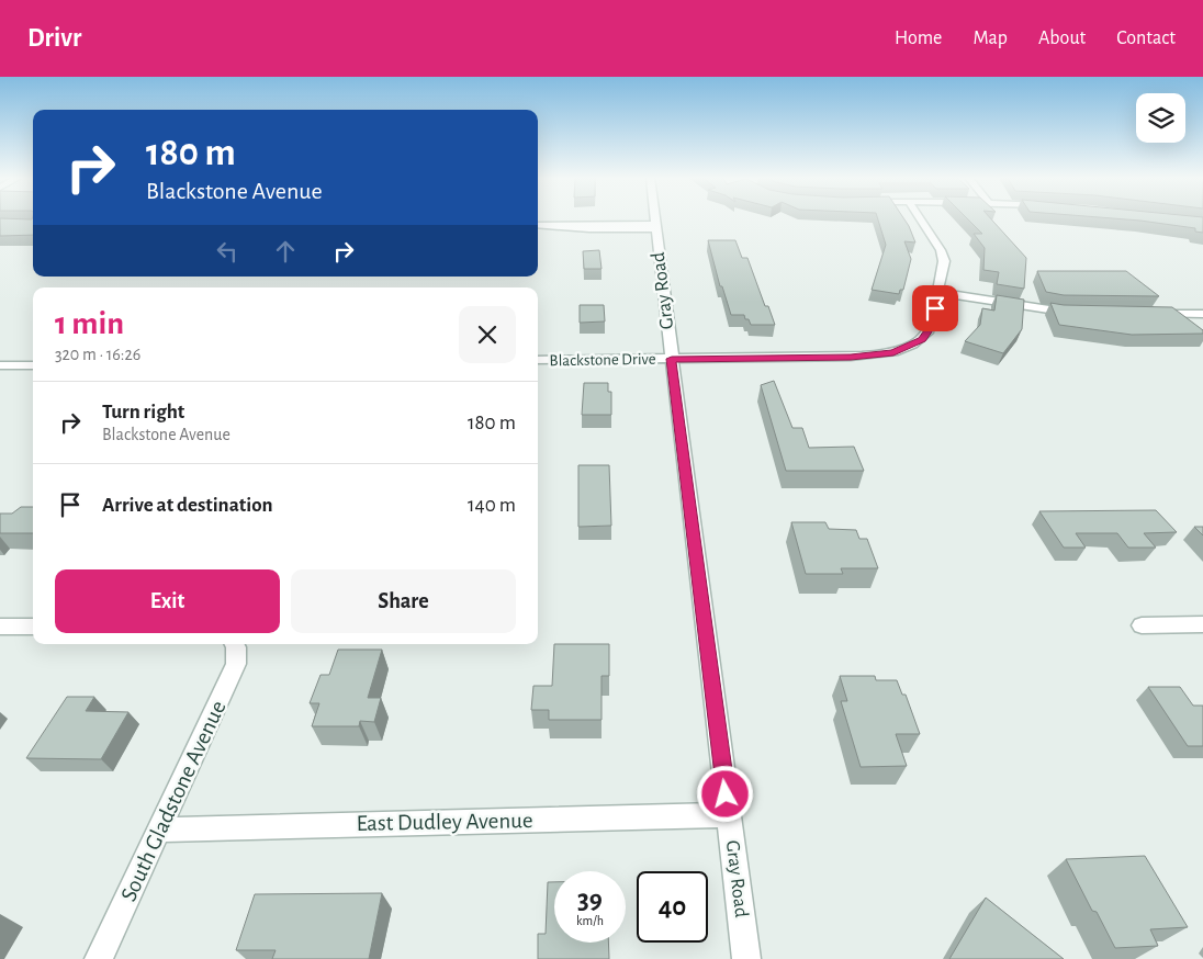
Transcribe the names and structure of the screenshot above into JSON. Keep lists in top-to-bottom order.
{
  "streets": {
    "street": [
      "Gray Road",
      "Blackstone Drive",
      "South Gladstone Avenue",
      "East Dudley Avenue"
    ]
  },
  "crossings": [
    ["Gray Road", "Blackstone Drive"],
    ["Gray Road", "East Dudley Avenue"],
    ["South Gladstone Avenue", "East Dudley Avenue"]
  ],
  "page": {
    "header": "Drivr",
    "nav": [
      "Home",
      "Map",
      "About",
      "Contact"
    ],
    "turn": ["180 m", "Blackstone Avenue"],
    "heading": ["1 min", "320 m · 16:26"],
    "list": [
      {
        "name": "Turn right",
        "note": "Blackstone Avenue",
        "value": "180 m"
      },
      {
        "name": "Arrive at destination",
        "value": "140 m"
      }
    ],
    "buttons": ["Exit", "Share"],
    "speed": "39 km/h",
    "limit": "40"
  }
}
